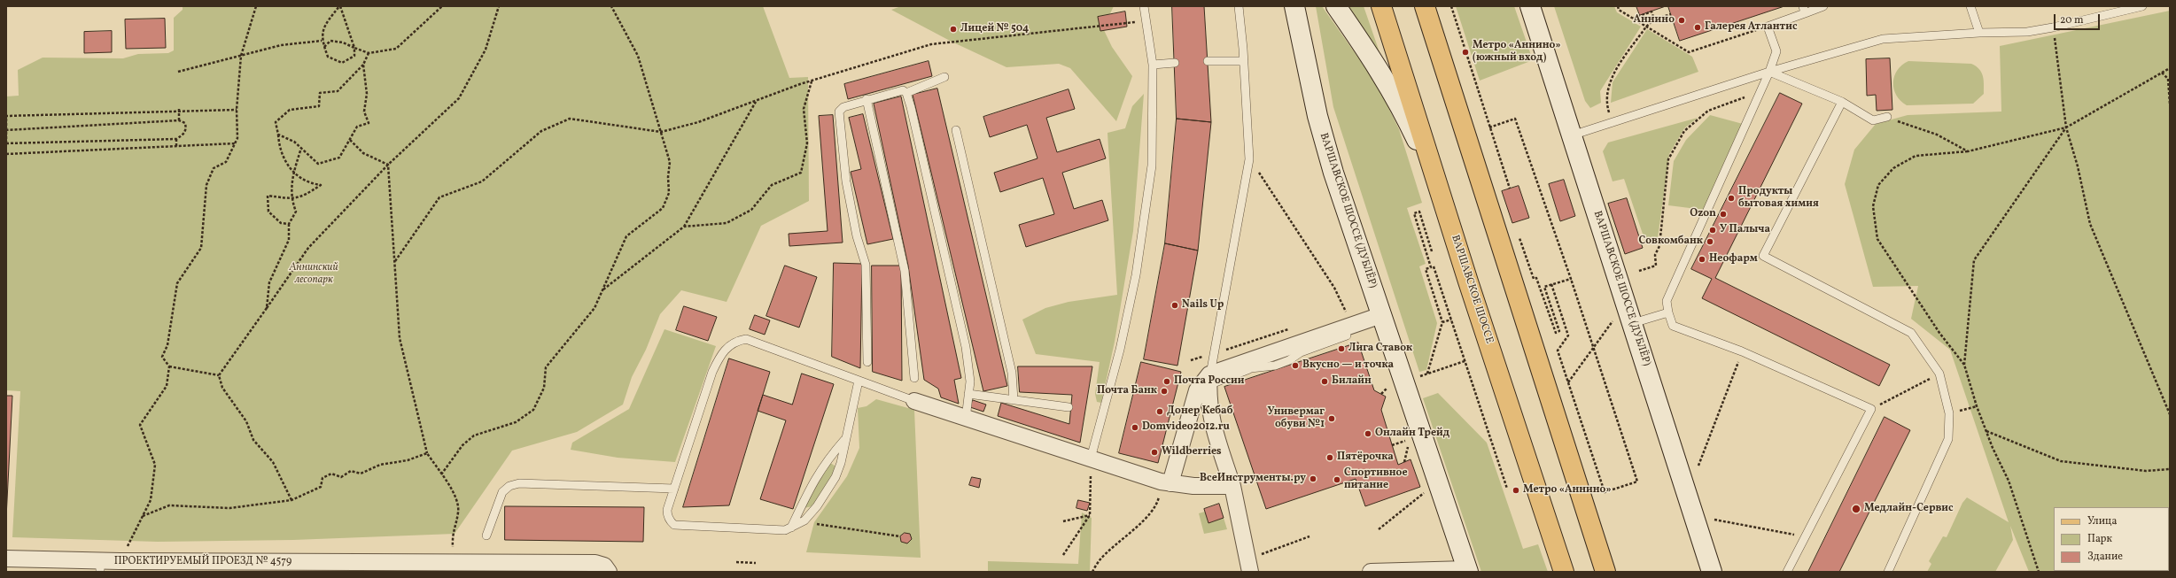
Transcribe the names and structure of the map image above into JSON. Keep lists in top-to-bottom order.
{
  "streets": {
    "main road": ["ВАРШАВСКОЕ ШОССЕ (ДУБЛЁР)", "ВАРШАВСКОЕ ШОССЕ"],
    "street": ["ПРОЕКТИРУЕМЫЙ ПРОЕЗД № 4579"]
  },
  "parks": ["Аннинский лесопарк"],
  "places": [
    "Аннино",
    "Галерея Атлантис",
    "Лицей № 504",
    "Метро «Аннино» (южный вход)",
    "Продукты бытовая химия",
    "Ozon",
    "У Палыча",
    "Совкомбанк",
    "Неофарм",
    "Nails Up",
    "Лига Ставок",
    "Вкусно — и точка",
    "Почта России",
    "Билайн",
    "Почта Банк",
    "Донер Кебаб",
    "Универмаг обуви №1",
    "Domvideo2012.ru",
    "Онлайн Трейд",
    "Wildberries",
    "Пятёрочка",
    "ВсеИнструменты.ру",
    "Спортивное питание",
    "Метро «Аннино»",
    "Медлайн-Сервис"
  ],
  "legend": ["Улица", "Парк", "Здание"],
  "scale_bar": "20 m"
}
